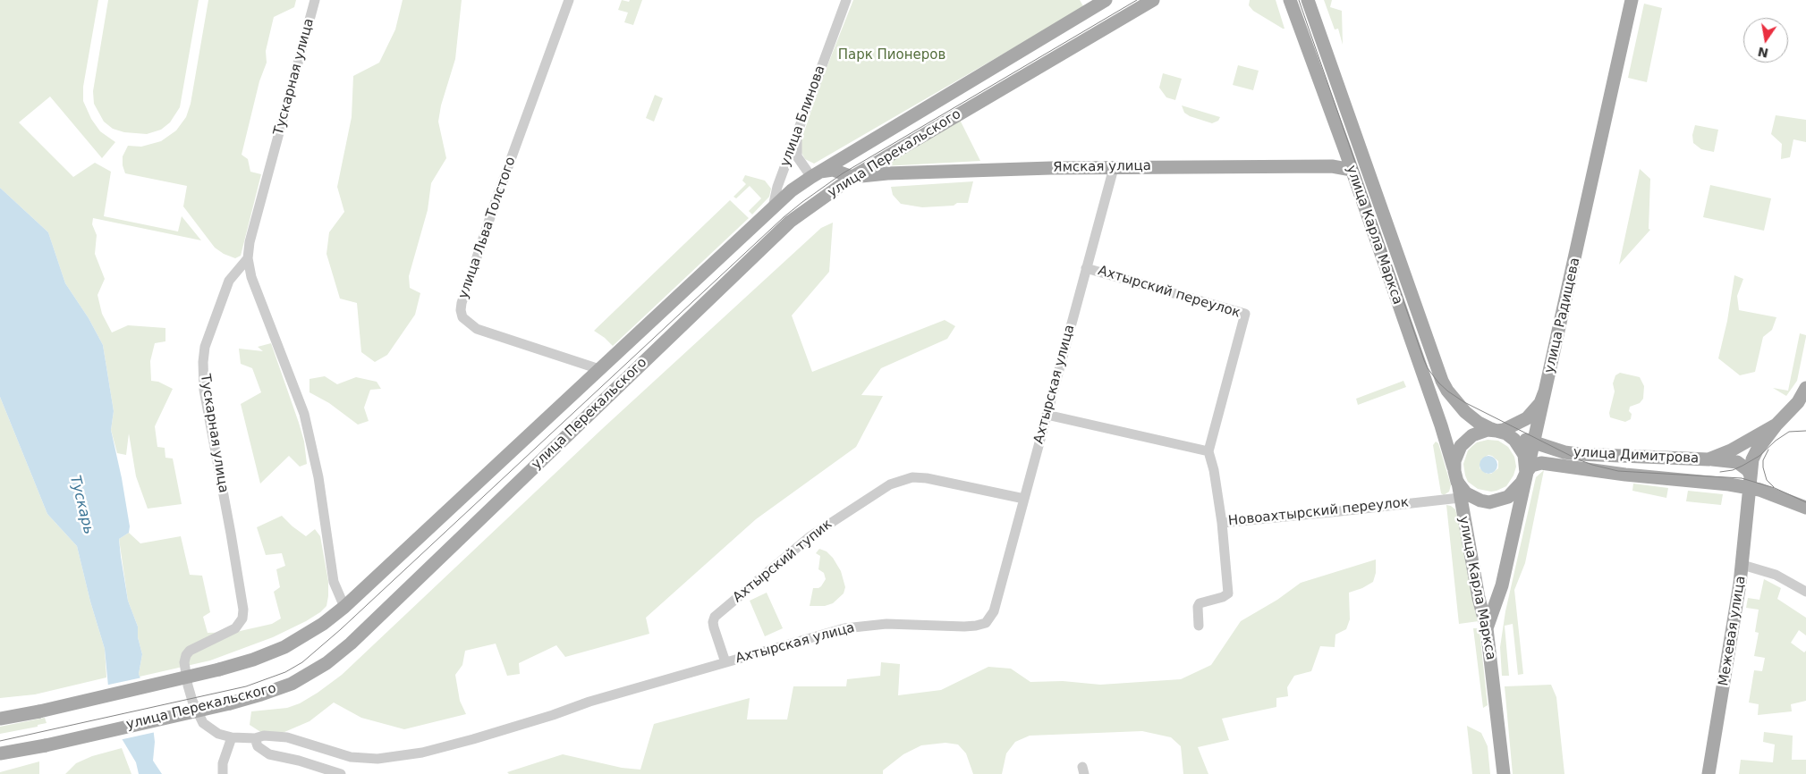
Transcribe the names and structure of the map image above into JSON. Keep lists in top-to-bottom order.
{
  "streets": {
    "main road": [
      "улица Перекальского",
      "Ямская улица",
      "улица Карла Маркса",
      "улица Радищева",
      "улица Димитрова",
      "Межевая улица"
    ],
    "street": [
      "Тускарная улица",
      "улица Блинова",
      "улица Льва Толстого",
      "Ахтырский переулок",
      "Ахтырская улица",
      "Новоахтырский переулок",
      "Ахтырский тупик"
    ]
  },
  "crossings": [
    ["Тускарная улица", "улица Перекальского"],
    ["Тускарная улица", "Ахтырская улица"],
    ["улица Блинова", "улица Перекальского"],
    ["улица Перекальского", "Ямская улица"],
    ["улица Перекальского", "улица Льва Толстого"],
    ["Ямская улица", "улица Карла Маркса"],
    ["Ямская улица", "Ахтырская улица"],
    ["улица Карла Маркса", "улица Радищева"],
    ["улица Карла Маркса", "улица Димитрова"],
    ["улица Карла Маркса", "Новоахтырский переулок"],
    ["Ахтырский переулок", "Ахтырская улица"],
    ["Ахтырский переулок", "Новоахтырский переулок"],
    ["улица Радищева", "улица Димитрова"],
    ["Ахтырская улица", "Ахтырский тупик"],
    ["улица Димитрова", "Межевая улица"]
  ],
  "water": ["Тускарь"],
  "parks": ["Парк Пионеров"],
  "north": "bottom"
}
